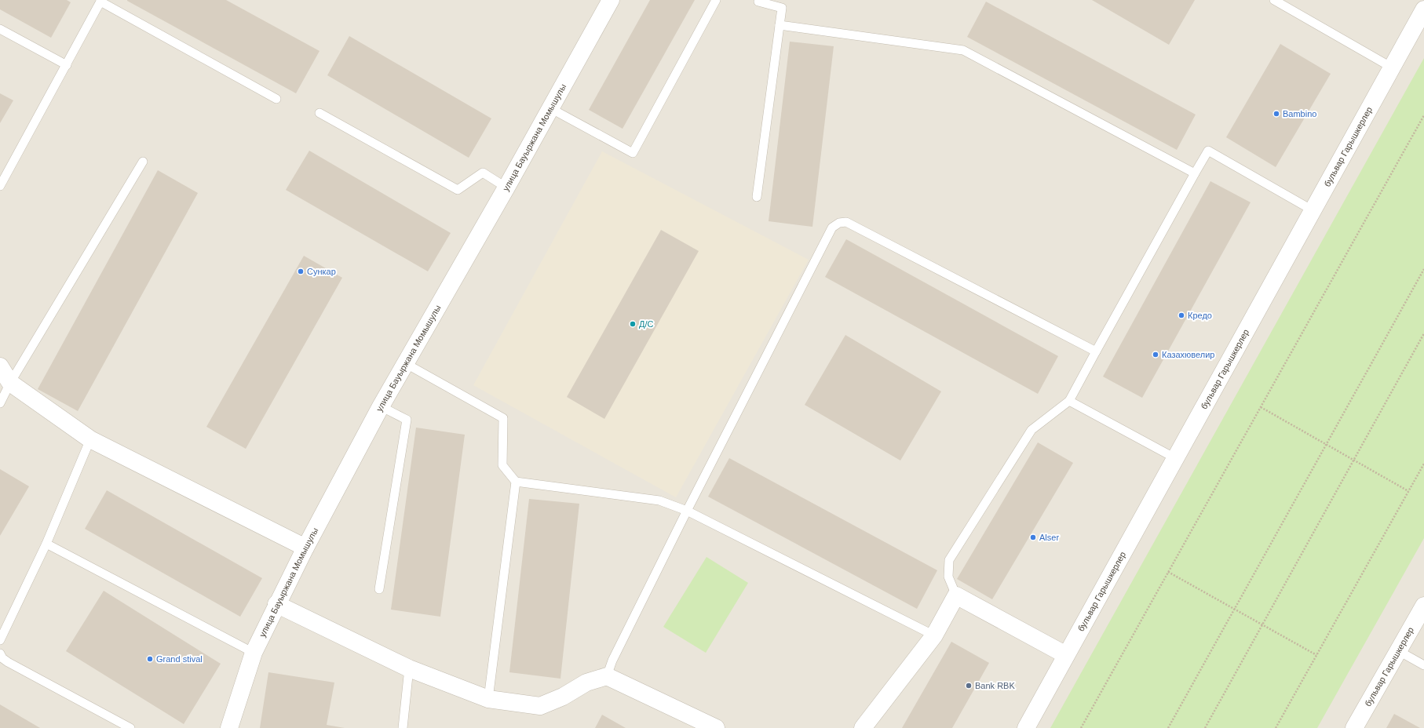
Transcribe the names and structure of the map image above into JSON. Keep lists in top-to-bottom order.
{
  "streets": {
    "street": ["улица Бауыржана Момышулы", "бульвар Гарышкерлер"]
  },
  "places": [
    "Bambino",
    "Сункар",
    "Кредо",
    "Д/С",
    "Казахювелир",
    "Alser",
    "Grand stival",
    "Bank RBK"
  ]
}
